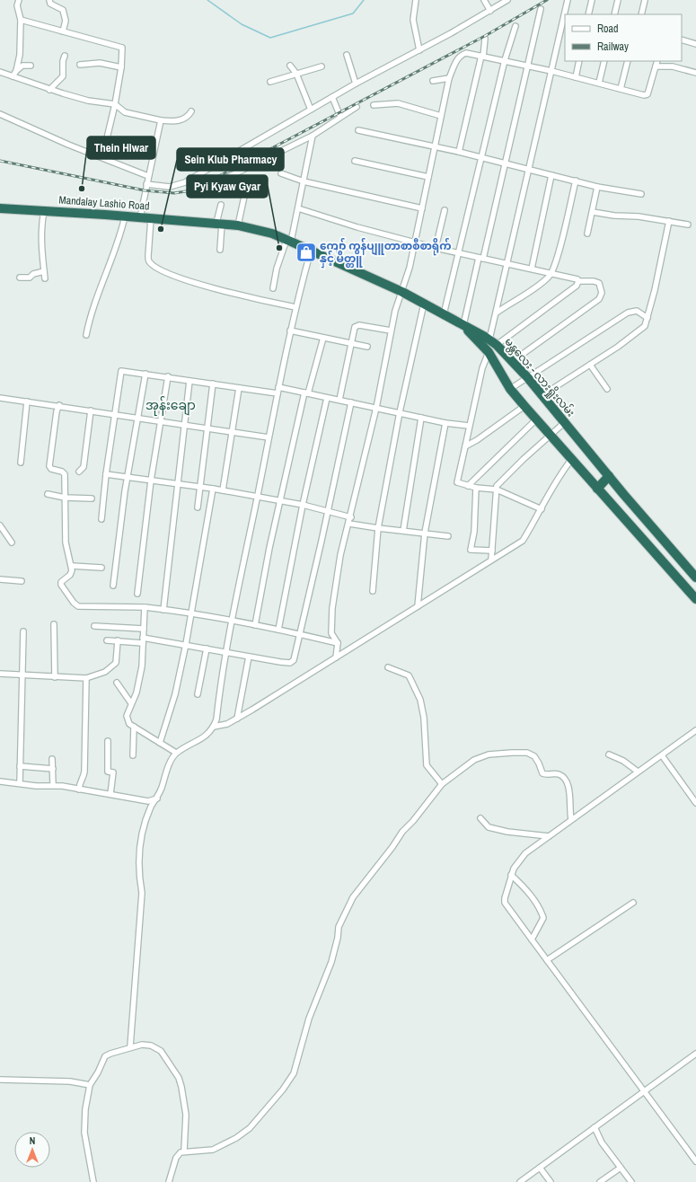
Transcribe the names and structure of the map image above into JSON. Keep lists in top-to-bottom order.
{
  "streets": {
    "highway": ["Mandalay Lashio Road", "မန္တလေး - လားရှိုးလမ်း"]
  },
  "crossings": [
    ["Mandalay Lashio Road", "မန္တလေး - လားရှိုးလမ်း"]
  ],
  "districts": ["အုန်းချော"],
  "places": {
    "other": ["Thein Hlwar", "Sein Klub Pharmacy", "Pyi Kyaw Gyar"],
    "shop": ["ကျော် ကွန်ပျူတာစာစီစာရိုက် နှင့် မိတ္တူ"]
  },
  "legend": ["Road", "Railway"],
  "north": "top"
}
